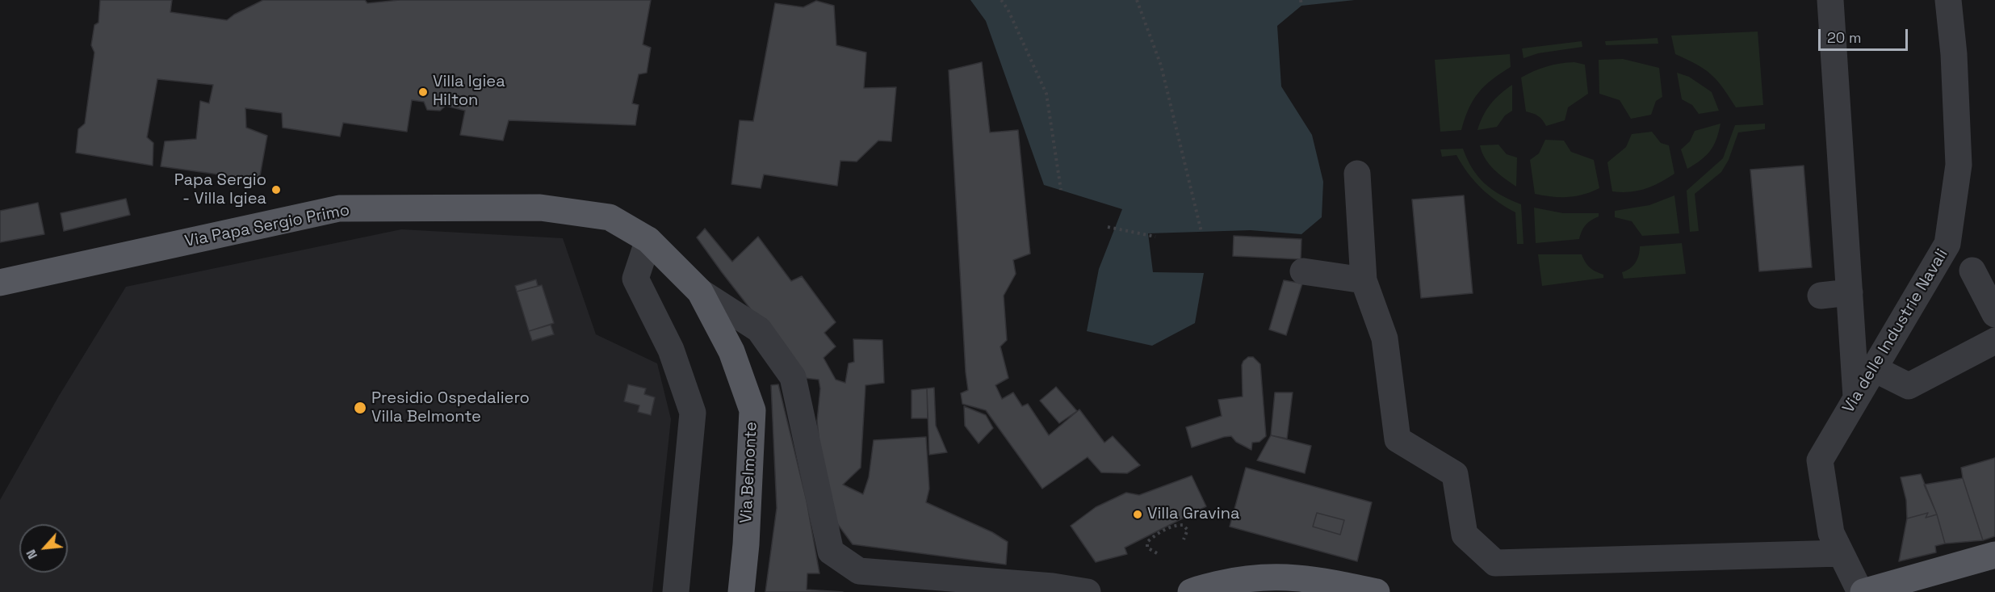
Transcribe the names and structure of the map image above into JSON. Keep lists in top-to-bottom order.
{
  "streets": {
    "main road": ["Via Papa Sergio Primo", "Via Belmonte"],
    "street": ["Via delle Industrie Navali"]
  },
  "crossings": [
    ["Via Papa Sergio Primo", "Via Belmonte"]
  ],
  "places": [
    "Villa Igiea Hilton",
    "Papa Sergio - Villa Igiea",
    "Presidio Ospedaliero Villa Belmonte",
    "Villa Gravina"
  ],
  "scale_bar": "20 m",
  "north": "bottom left"
}
